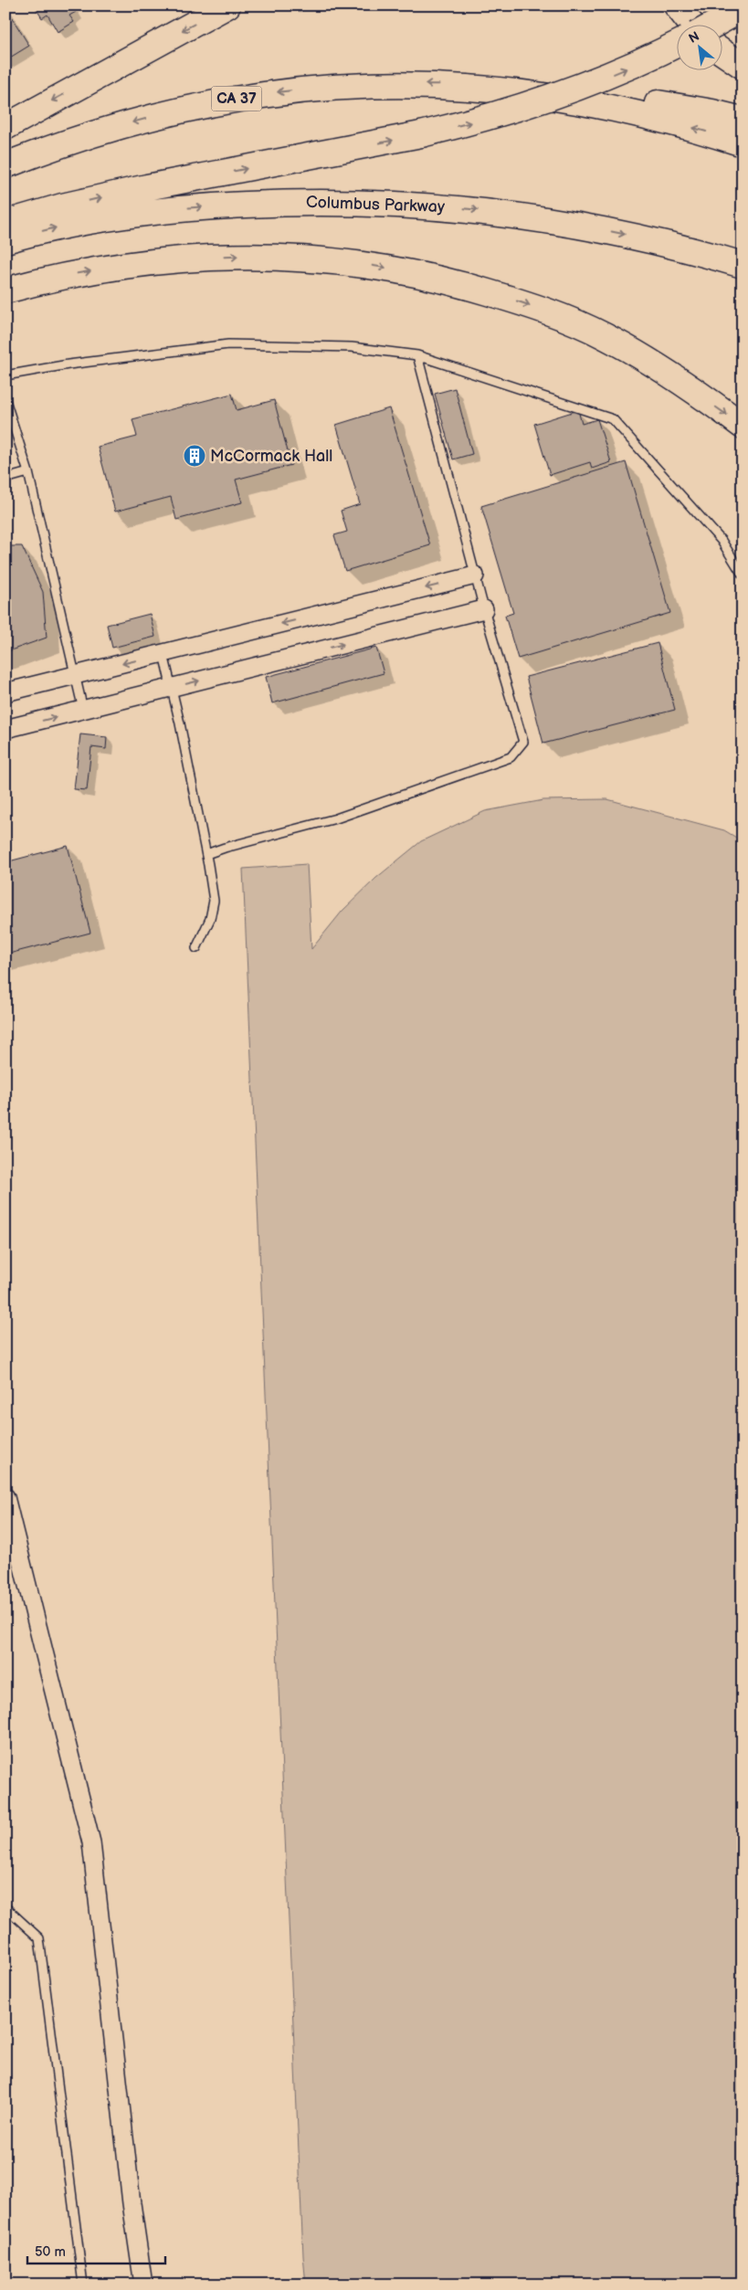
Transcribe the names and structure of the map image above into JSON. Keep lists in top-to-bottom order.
{
  "streets": {
    "highway": ["CA 37", "Columbus Parkway"]
  },
  "places": {
    "building": ["McCormack Hall"]
  },
  "scale_bar": "50 m",
  "north": "top left"
}
